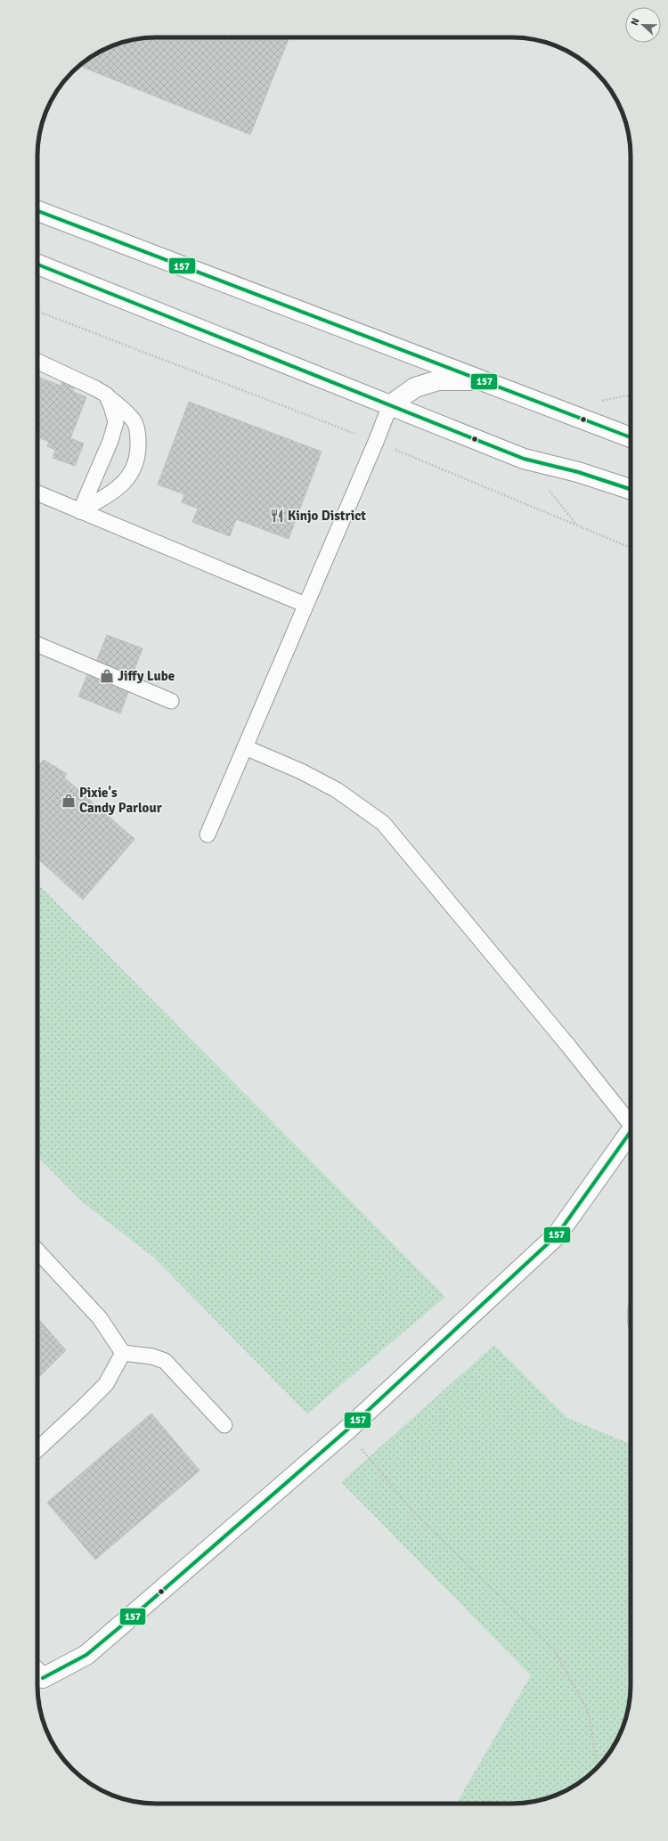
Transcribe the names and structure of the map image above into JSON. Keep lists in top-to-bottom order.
{
  "places": {
    "restaurant": ["Kinjo District"],
    "shop": ["Jiffy Lube", "Pixie's Candy Parlour"]
  },
  "lines": ["transit line 157"],
  "north": "left"
}
